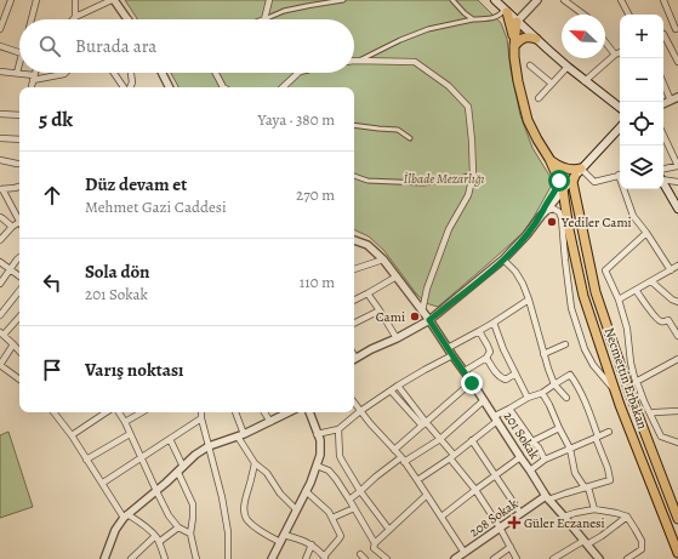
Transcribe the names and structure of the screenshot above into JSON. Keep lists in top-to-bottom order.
{
  "streets": {
    "main road": ["Necmettin Erbakan"],
    "street": ["201 Sokak", "208 Sokak"]
  },
  "crossings": [
    ["201 Sokak", "208 Sokak"]
  ],
  "parks": ["İlbade Mezarlığı"],
  "places": {
    "other": ["Yediler Cami", "Cami"],
    "health": ["Güler Eczanesi"]
  },
  "north": "top left",
  "page": {
    "map_buttons": ["+", "−"],
    "search": "Burada ara",
    "heading": ["5 dk", "Yaya · 380 m"],
    "list": [
      ["Düz devam et", "Mehmet Gazi Caddesi", "270 m"],
      ["Sola dön", "201 Sokak", "110 m"],
      "Varış noktası"
    ]
  }
}
